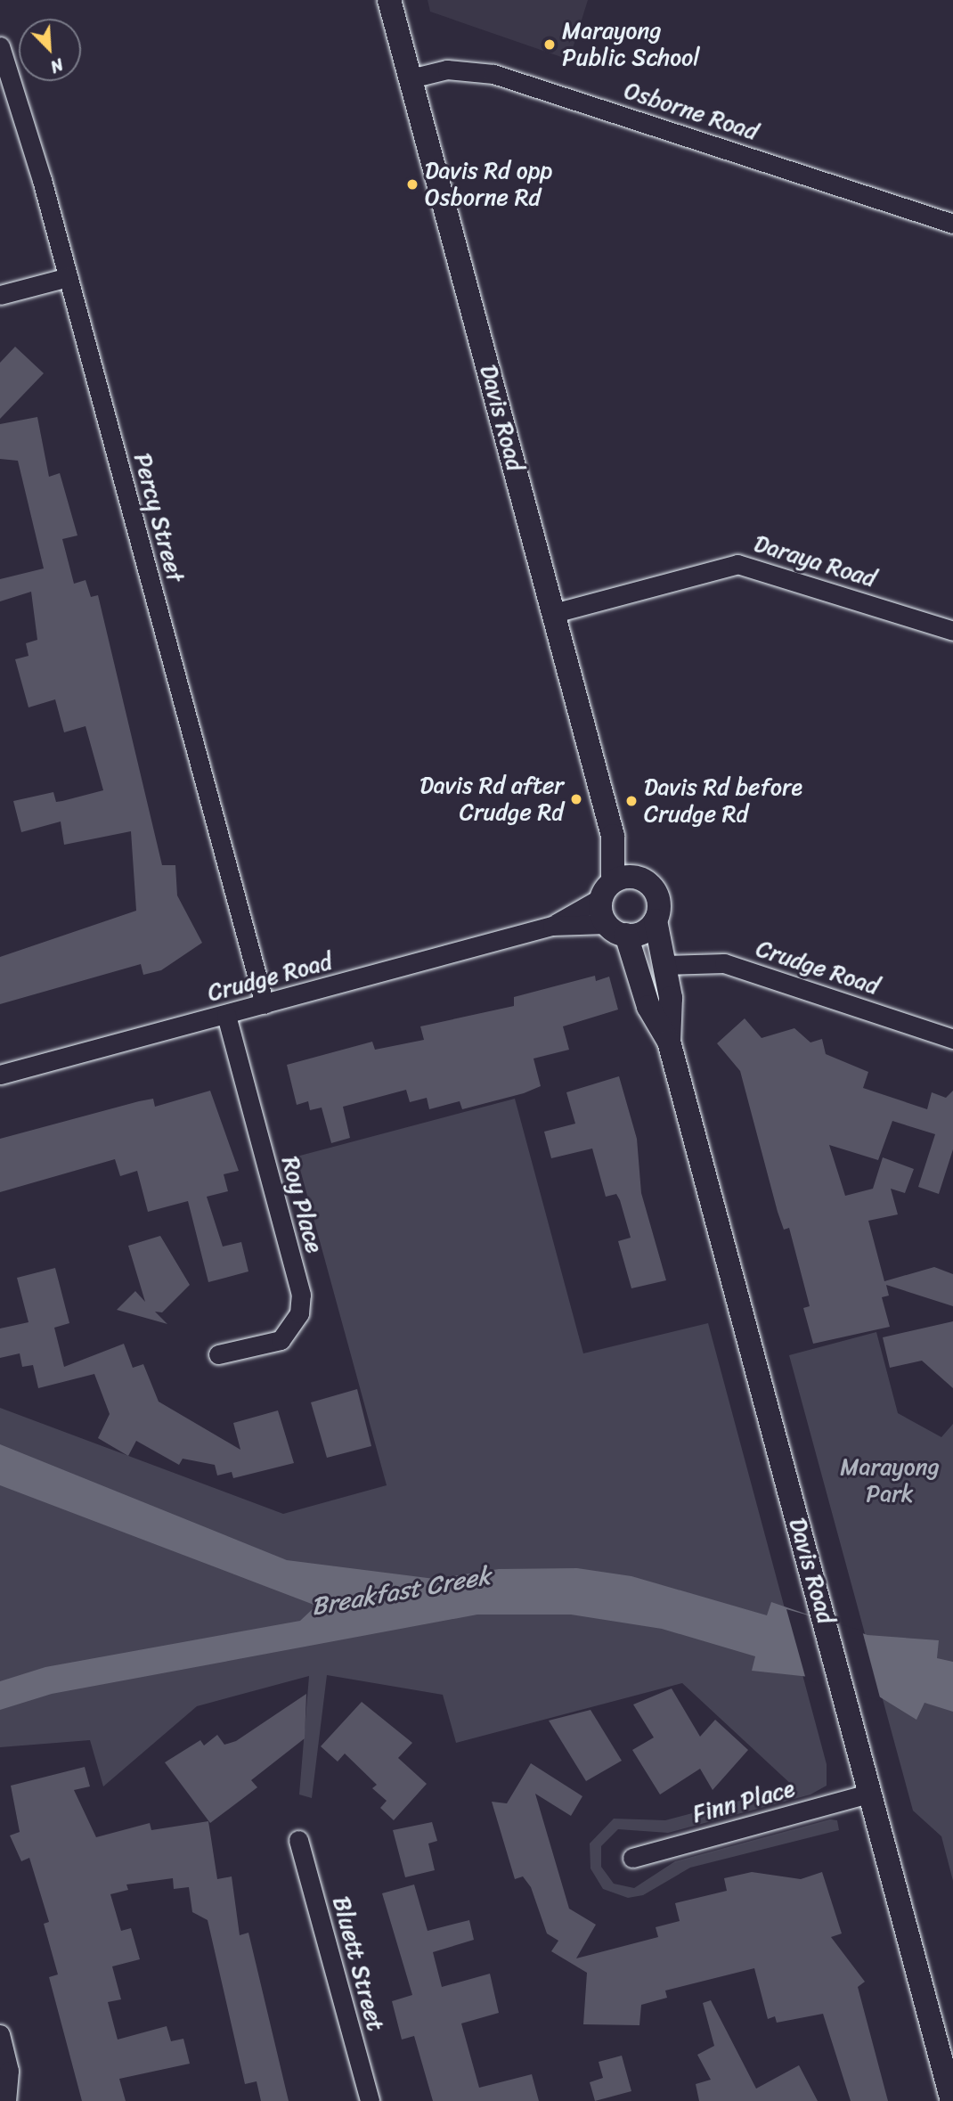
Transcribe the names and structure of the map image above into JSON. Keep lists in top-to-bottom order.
{
  "streets": {
    "street": [
      "Osborne Road",
      "Davis Road",
      "Percy Street",
      "Daraya Road",
      "Crudge Road",
      "Roy Place",
      "Finn Place",
      "Bluett Street"
    ]
  },
  "crossings": [
    ["Osborne Road", "Davis Road"],
    ["Davis Road", "Daraya Road"],
    ["Davis Road", "Crudge Road"],
    ["Davis Road", "Finn Place"],
    ["Percy Street", "Crudge Road"],
    ["Crudge Road", "Roy Place"]
  ],
  "water": ["Breakfast Creek"],
  "parks": ["Marayong Park"],
  "places": [
    "Marayong Public School",
    "Davis Rd opp Osborne Rd",
    "Davis Rd after Crudge Rd",
    "Davis Rd before Crudge Rd"
  ],
  "north": "bottom right"
}
